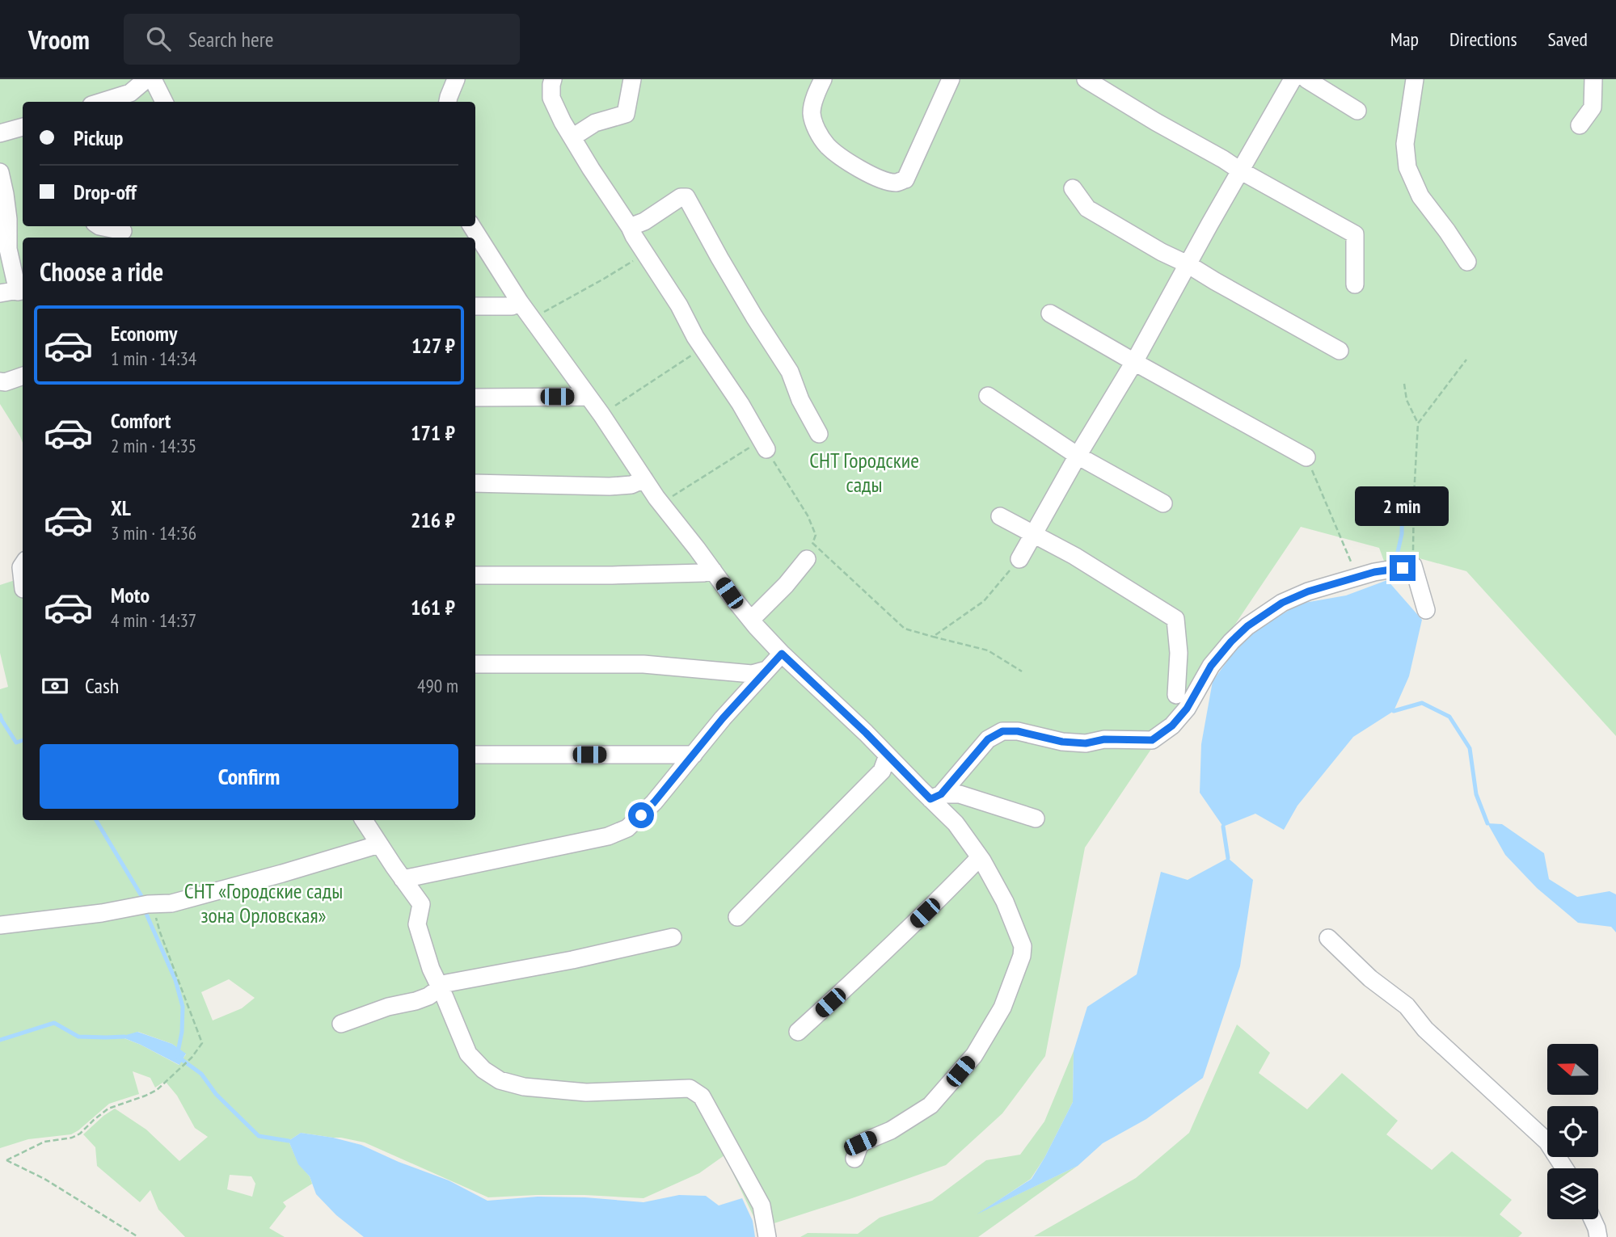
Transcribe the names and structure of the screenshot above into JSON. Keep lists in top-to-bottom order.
{
  "parks": ["СНТ Городские сады", "СНТ «Городские сады зона Орловская»"],
  "north": "left",
  "page": {
    "header": "Vroom",
    "search": "Search here",
    "nav": ["Map", "Directions", "Saved"],
    "banner": ["Pickup", "Drop-off"],
    "heading": "Choose a ride",
    "list": [
      {
        "name": "Economy",
        "note": "1 min · 14:34",
        "value": "127 ₽"
      },
      {
        "name": "Comfort",
        "note": "2 min · 14:35",
        "value": "171 ₽"
      },
      {
        "name": "XL",
        "note": "3 min · 14:36",
        "value": "216 ₽"
      },
      {
        "name": "Moto",
        "note": "4 min · 14:37",
        "value": "161 ₽"
      }
    ],
    "bubble": "2 min",
    "pay": ["Cash", "490 m"],
    "buttons": "Confirm"
  }
}
